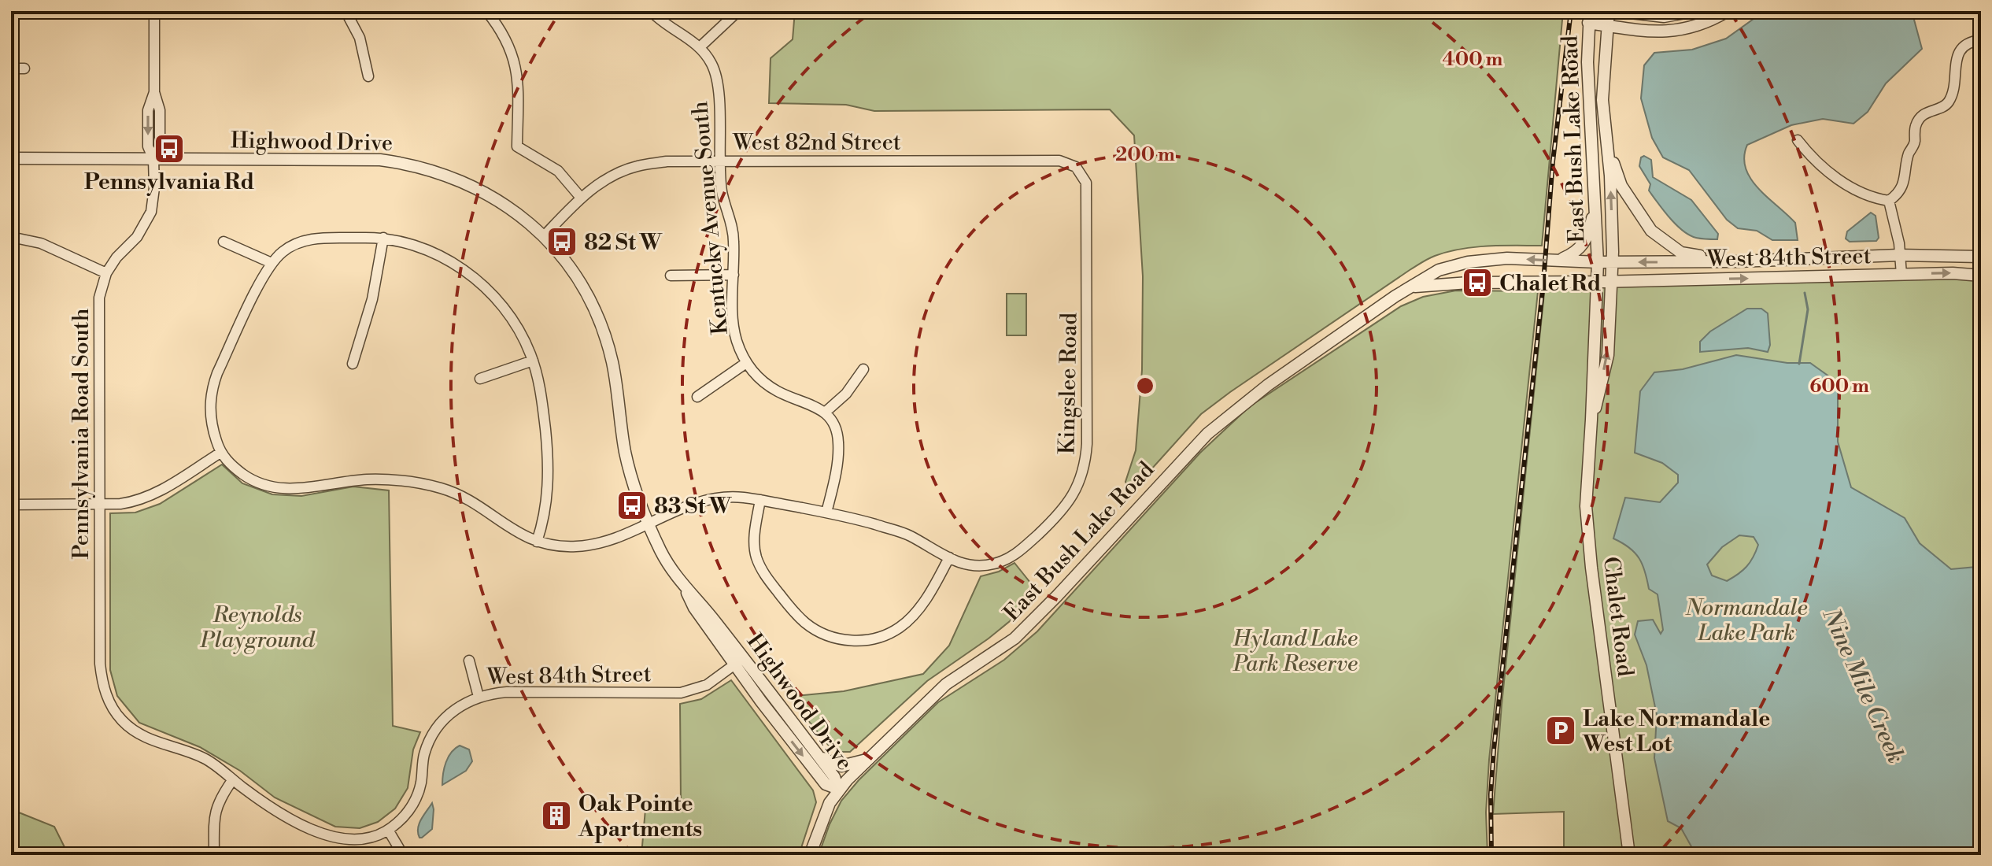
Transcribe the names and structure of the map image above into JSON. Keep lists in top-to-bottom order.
{
  "streets": {
    "street": [
      "East Bush Lake Road",
      "Highwood Drive",
      "West 82nd Street",
      "Kentucky Avenue South",
      "West 84th Street",
      "Kingslee Road",
      "Pennsylvania Road South",
      "Chalet Road"
    ]
  },
  "crossings": [
    ["East Bush Lake Road", "Highwood Drive"],
    ["East Bush Lake Road", "West 84th Street"],
    ["East Bush Lake Road", "Chalet Road"],
    ["Highwood Drive", "West 82nd Street"],
    ["Highwood Drive", "West 84th Street"],
    ["Highwood Drive", "Pennsylvania Road South"],
    ["West 82nd Street", "Kentucky Avenue South"],
    ["West 82nd Street", "Kingslee Road"],
    ["West 84th Street", "Pennsylvania Road South"],
    ["West 84th Street", "Chalet Road"]
  ],
  "water": ["Nine Mile Creek"],
  "parks": ["Normandale Lake Park", "Reynolds Playground", "Hyland Lake Park Reserve"],
  "places": {
    "bus stop": [
      "Pennsylvania Rd",
      "82 St W",
      "Chalet Rd",
      "83 St W"
    ],
    "parking": ["Lake Normandale West Lot"],
    "building": ["Oak Pointe Apartments"]
  },
  "rings": ["400 m", "200 m", "600 m"]
}
